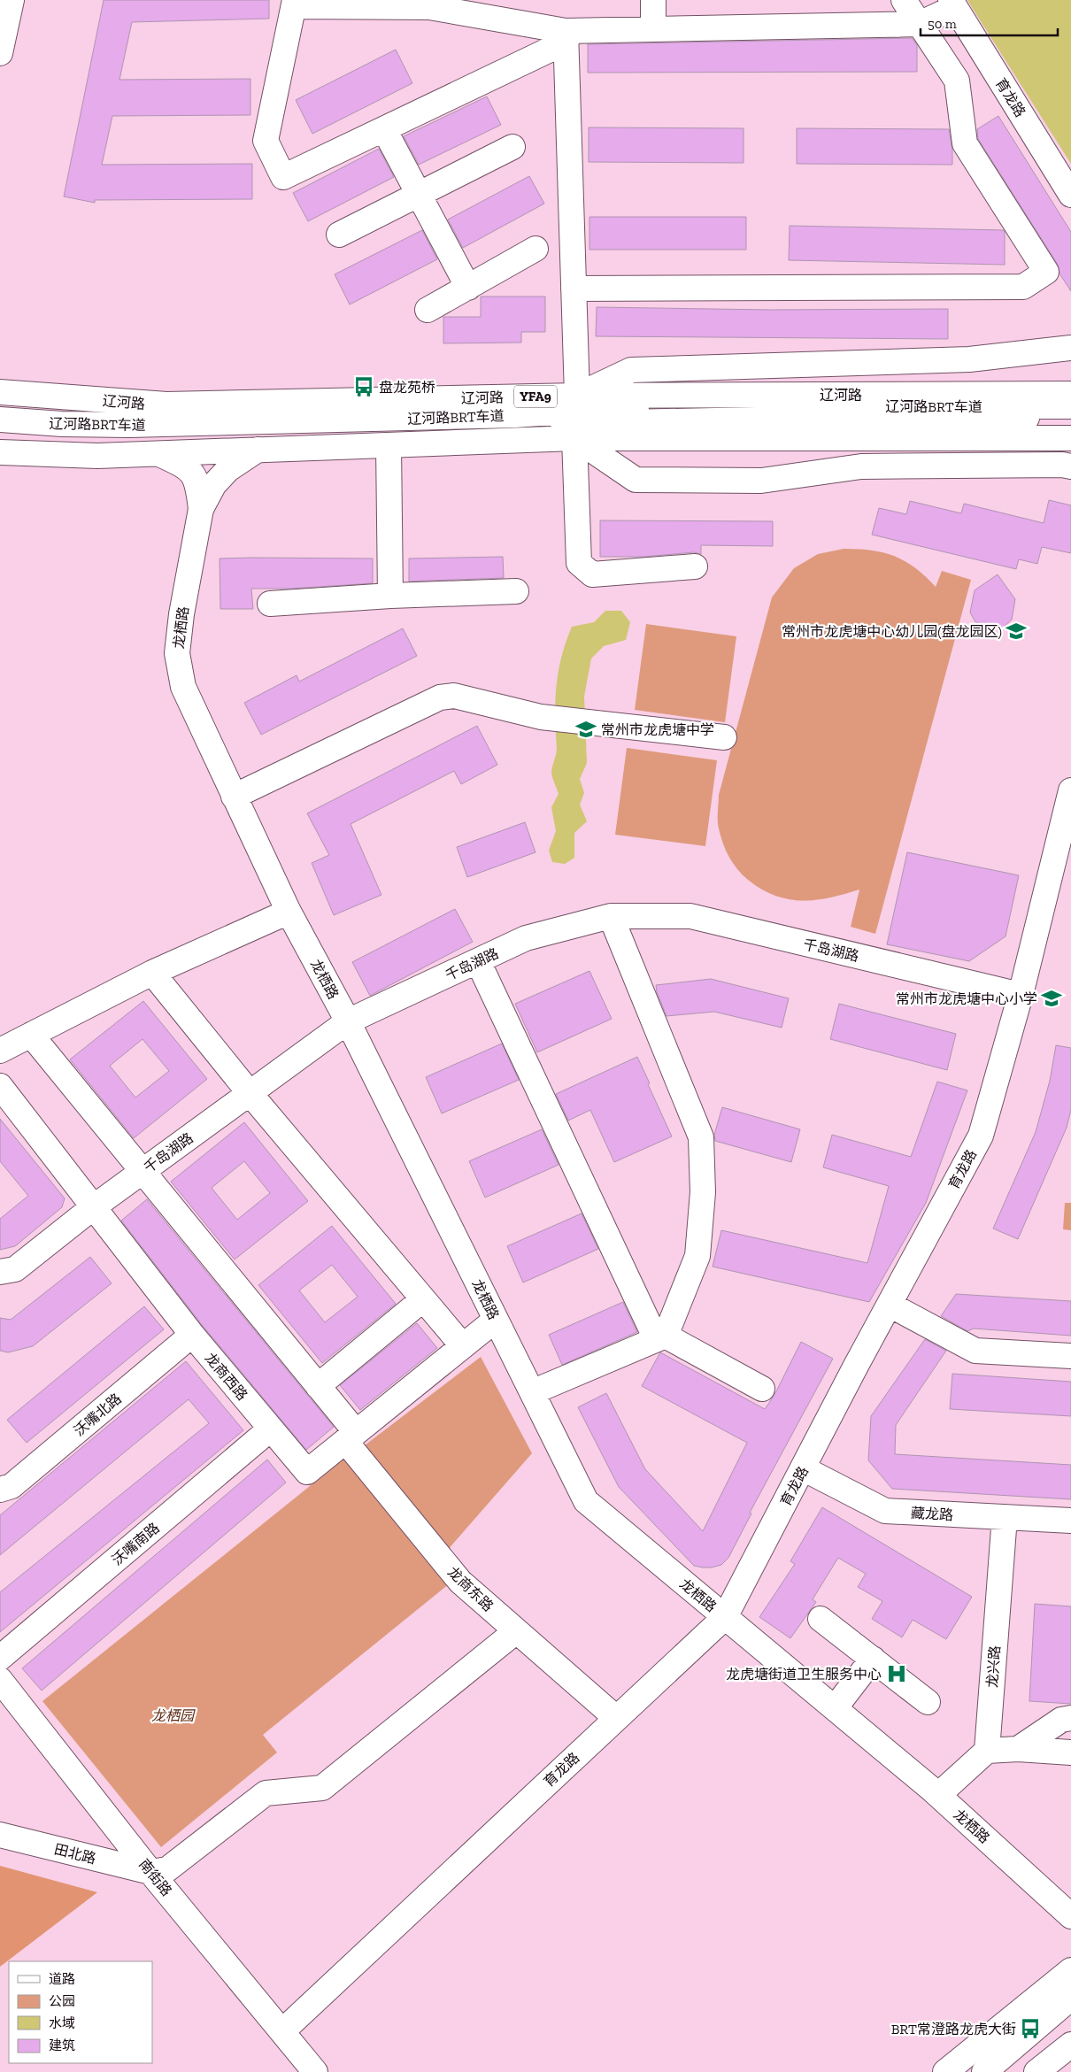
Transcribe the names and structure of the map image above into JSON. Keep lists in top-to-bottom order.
{
  "streets": {
    "street": [
      "育龙路",
      "辽河路",
      "YFA9",
      "辽河路BRT车道",
      "龙栖路",
      "千岛湖路",
      "龙商西路",
      "沃嘴北路",
      "藏龙路",
      "沃嘴南路",
      "龙商东路",
      "龙兴路",
      "田北路",
      "南街路"
    ]
  },
  "crossings": [
    ["育龙路", "龙栖路"],
    ["育龙路", "千岛湖路"],
    ["育龙路", "藏龙路"],
    ["育龙路", "龙商东路"],
    ["育龙路", "南街路"],
    ["辽河路", "辽河路BRT车道"],
    ["龙栖路", "千岛湖路"],
    ["龙栖路", "龙商西路"],
    ["千岛湖路", "龙商西路"],
    ["千岛湖路", "龙商东路"],
    ["龙商西路", "沃嘴北路"],
    ["龙商西路", "沃嘴南路"],
    ["龙商西路", "龙商东路"],
    ["藏龙路", "龙兴路"],
    ["田北路", "南街路"]
  ],
  "parks": ["龙栖园"],
  "places": {
    "bus stop": ["盘龙苑桥", "BRT常澄路龙虎大街"],
    "school or university": ["常州市龙虎塘中心幼儿园(盘龙园区)", "常州市龙虎塘中学", "常州市龙虎塘中心小学"],
    "hospital": ["龙虎塘街道卫生服务中心"]
  },
  "legend": [
    "道路",
    "公园",
    "水域",
    "建筑"
  ],
  "scale_bar": "50 m"
}
